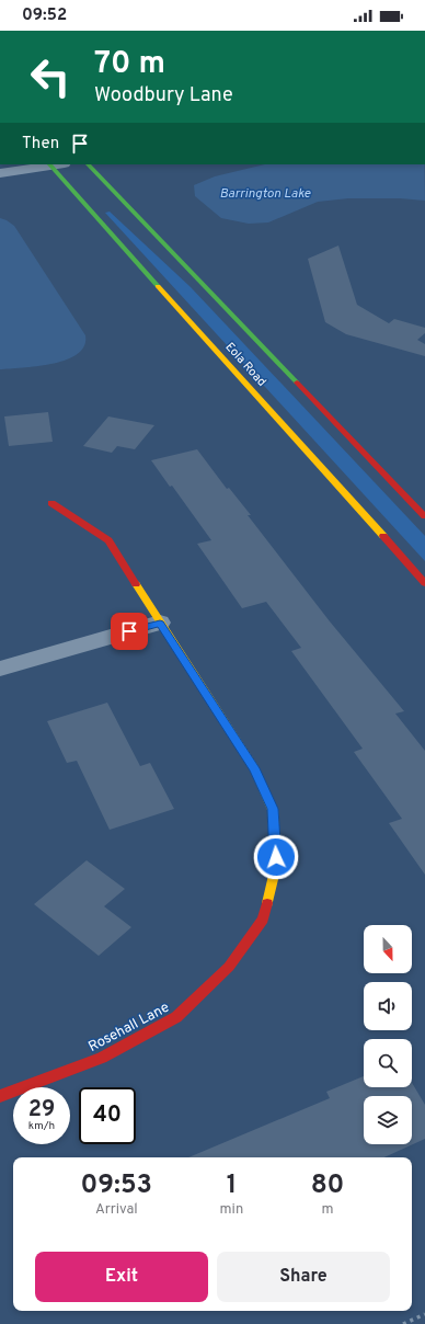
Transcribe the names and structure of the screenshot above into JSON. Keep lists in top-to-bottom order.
{
  "streets": {
    "street": ["Eola Road", "Rosehall Lane"]
  },
  "water": ["Barrington Lake"],
  "north": "bottom",
  "page": {
    "status": "09:52",
    "turn": ["70 m", "Woodbury Lane"],
    "then": "Then",
    "speed": "29 km/h",
    "limit": "40",
    "eta": [
      "09:53",
      "Arrival",
      "1",
      "min",
      "80",
      "m"
    ],
    "buttons": ["Exit", "Share"]
  }
}
